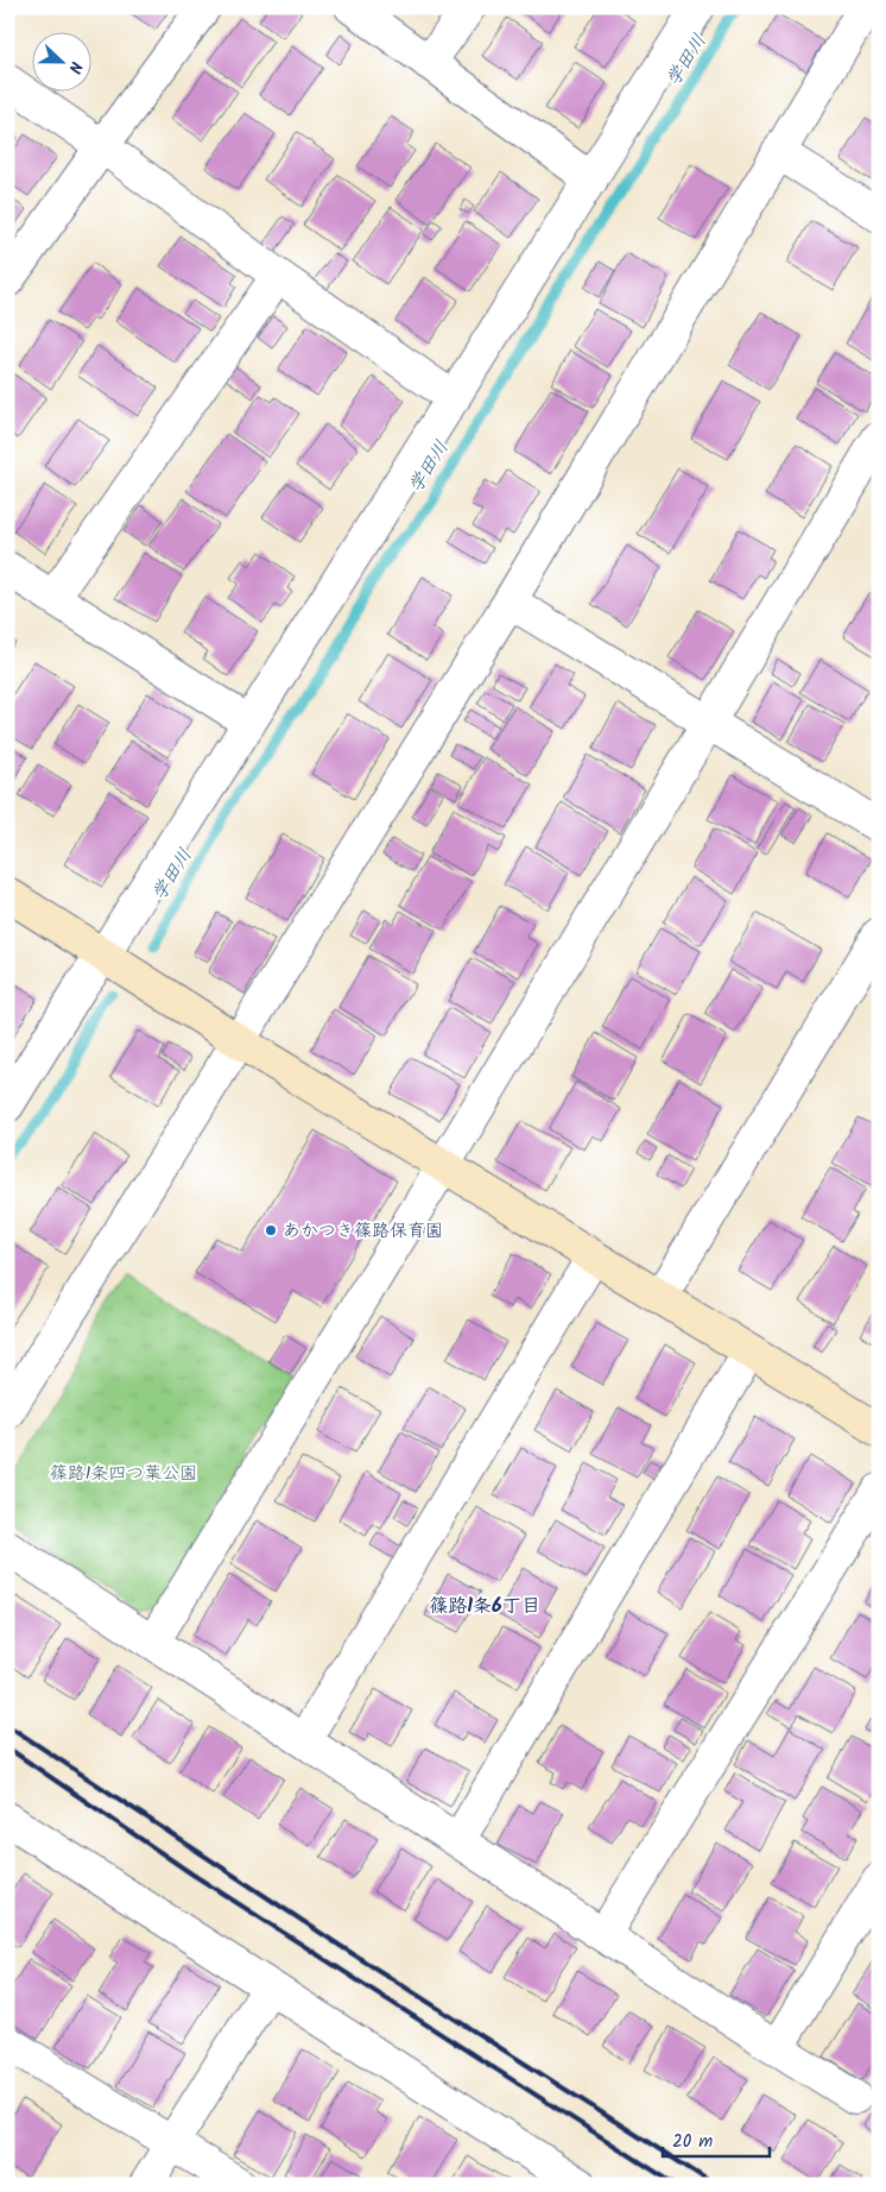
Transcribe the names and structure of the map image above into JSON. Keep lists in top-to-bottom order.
{
  "districts": ["篠路1条6丁目"],
  "water": ["学田川"],
  "parks": ["篠路1条四つ葉公園"],
  "places": ["あかつき篠路保育園"],
  "scale_bar": "20 m",
  "north": "right"
}
